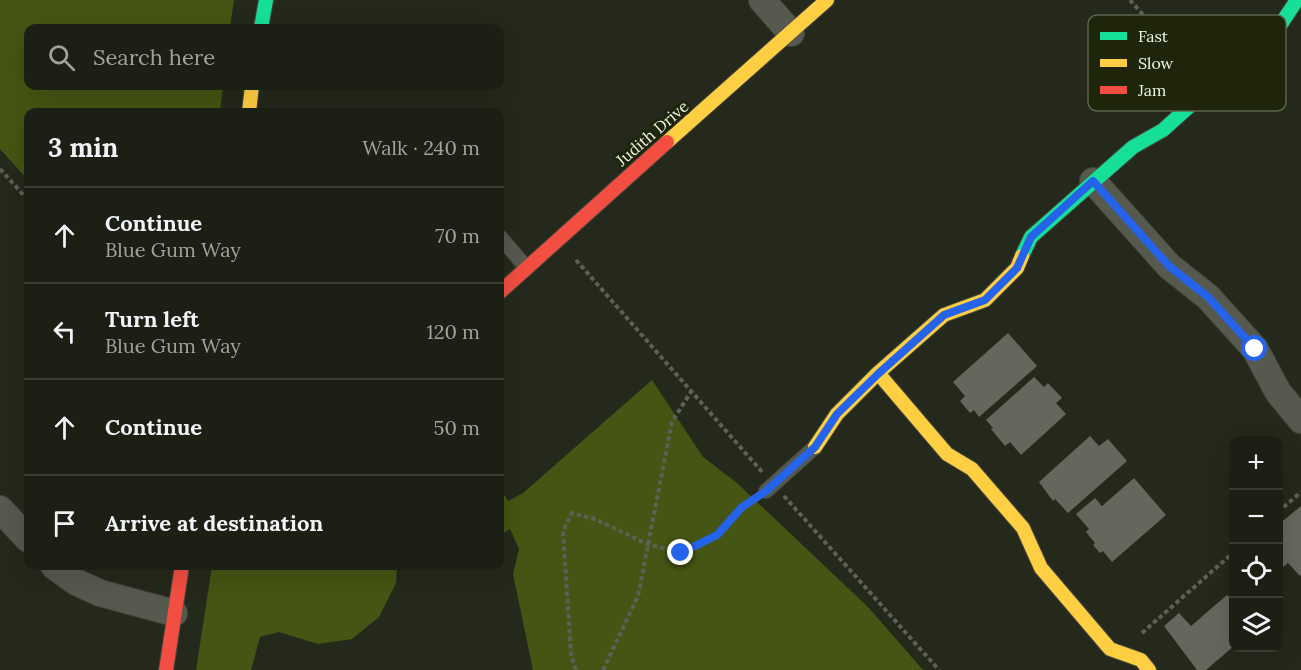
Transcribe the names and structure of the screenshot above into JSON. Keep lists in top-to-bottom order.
{
  "streets": {
    "street": ["Judith Drive"]
  },
  "legend": ["Fast", "Slow", "Jam"],
  "page": {
    "search": "Search here",
    "heading": ["3 min", "Walk · 240 m"],
    "list": [
      ["Continue", "Blue Gum Way", "70 m"],
      ["Turn left", "Blue Gum Way", "120 m"],
      ["Continue", "50 m"],
      "Arrive at destination"
    ],
    "map_buttons": ["+", "−"]
  }
}
